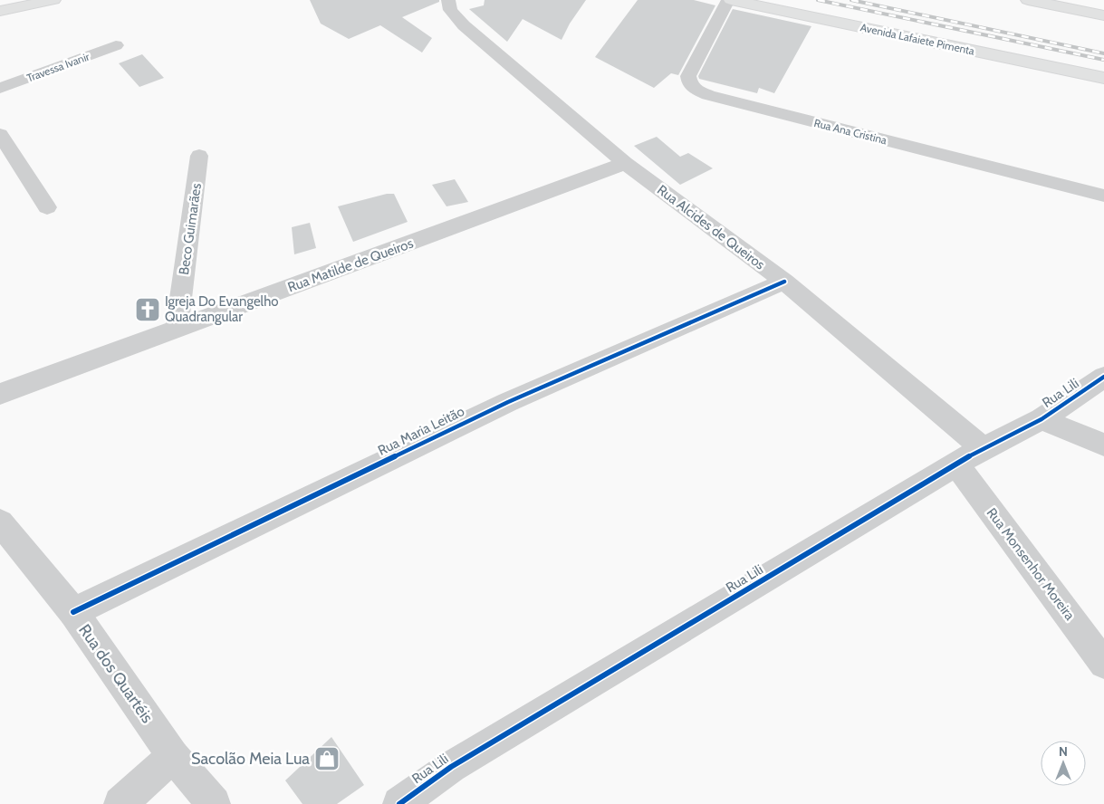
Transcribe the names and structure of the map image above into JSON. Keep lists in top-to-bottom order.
{
  "streets": {
    "main road": ["Avenida Lafaiete Pimenta"],
    "street": [
      "Travessa Ivanir",
      "Rua Ana Cristina",
      "Rua Alcides de Queiros",
      "Beco Guimarães",
      "Rua Matilde de Queiros",
      "Rua Lili",
      "Rua Maria Leitão",
      "Rua Monsenhor Moreira",
      "Rua dos Quartéis"
    ]
  },
  "crossings": [
    ["Avenida Lafaiete Pimenta", "Rua Ana Cristina"],
    ["Rua Alcides de Queiros", "Rua Matilde de Queiros"],
    ["Rua Alcides de Queiros", "Rua Lili"],
    ["Rua Alcides de Queiros", "Rua Maria Leitão"],
    ["Beco Guimarães", "Rua Matilde de Queiros"],
    ["Rua Lili", "Rua Monsenhor Moreira"],
    ["Rua Maria Leitão", "Rua dos Quartéis"]
  ],
  "places": {
    "church": ["Igreja Do Evangelho Quadrangular"],
    "shop": ["Sacolão Meia Lua"]
  },
  "north": "top"
}
